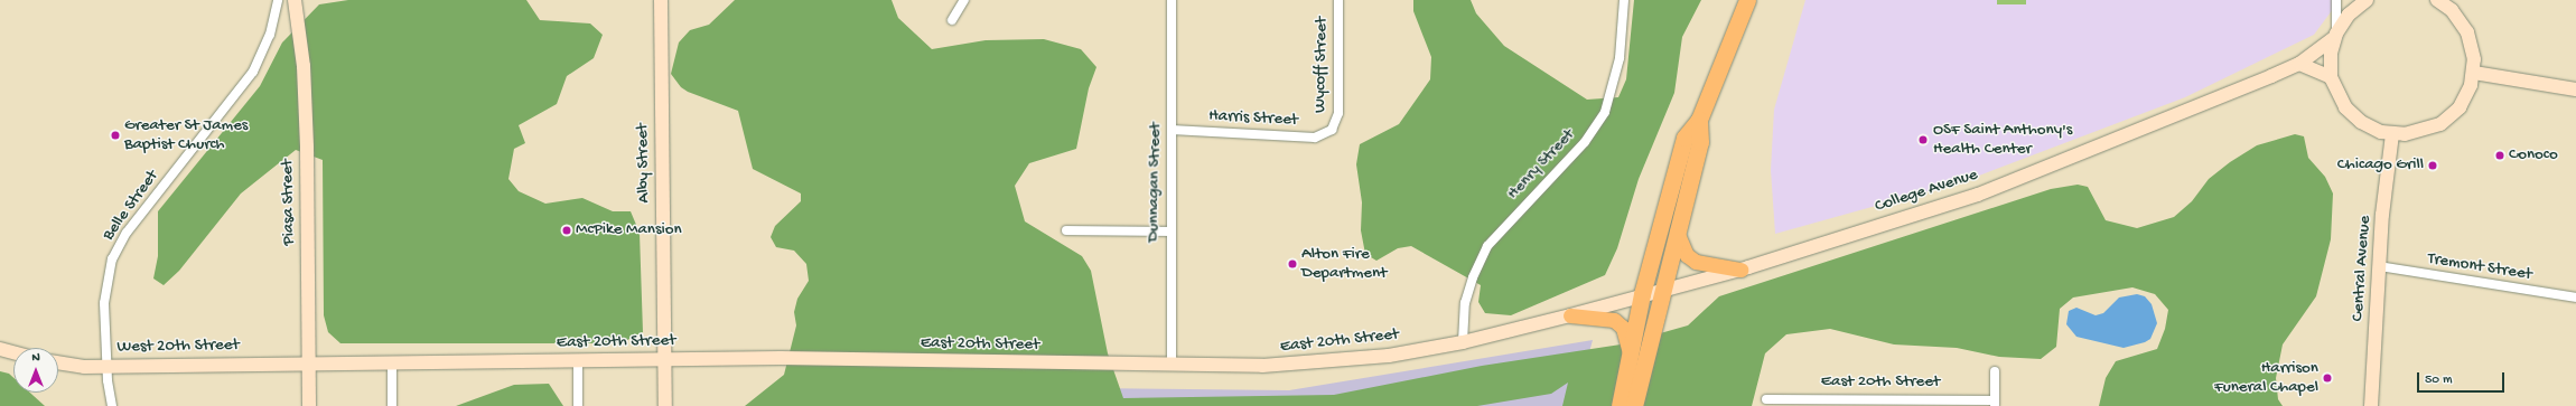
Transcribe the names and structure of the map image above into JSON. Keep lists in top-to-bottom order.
{
  "streets": {
    "street": [
      "Wycoff Street",
      "Harris Street",
      "Alby Street",
      "Henry Street",
      "Dunnagan Street",
      "College Avenue",
      "Piasa Street",
      "Belle Street",
      "Tremont Street",
      "Central Avenue",
      "East 20th Street",
      "West 20th Street"
    ]
  },
  "crossings": [
    ["Wycoff Street", "Harris Street"],
    ["Harris Street", "Dunnagan Street"],
    ["Alby Street", "East 20th Street"],
    ["Henry Street", "East 20th Street"],
    ["Dunnagan Street", "East 20th Street"],
    ["College Avenue", "East 20th Street"],
    ["Piasa Street", "East 20th Street"],
    ["Piasa Street", "West 20th Street"],
    ["Belle Street", "West 20th Street"],
    ["Tremont Street", "Central Avenue"],
    ["East 20th Street", "West 20th Street"]
  ],
  "places": [
    "Greater St James Baptist Church",
    "OSF Saint Anthony's Health Center",
    "Conoco",
    "Chicago Grill",
    "McPike Mansion",
    "Alton Fire Department",
    "Harrison Funeral Chapel"
  ],
  "scale_bar": "50 m",
  "north": "top"
}
